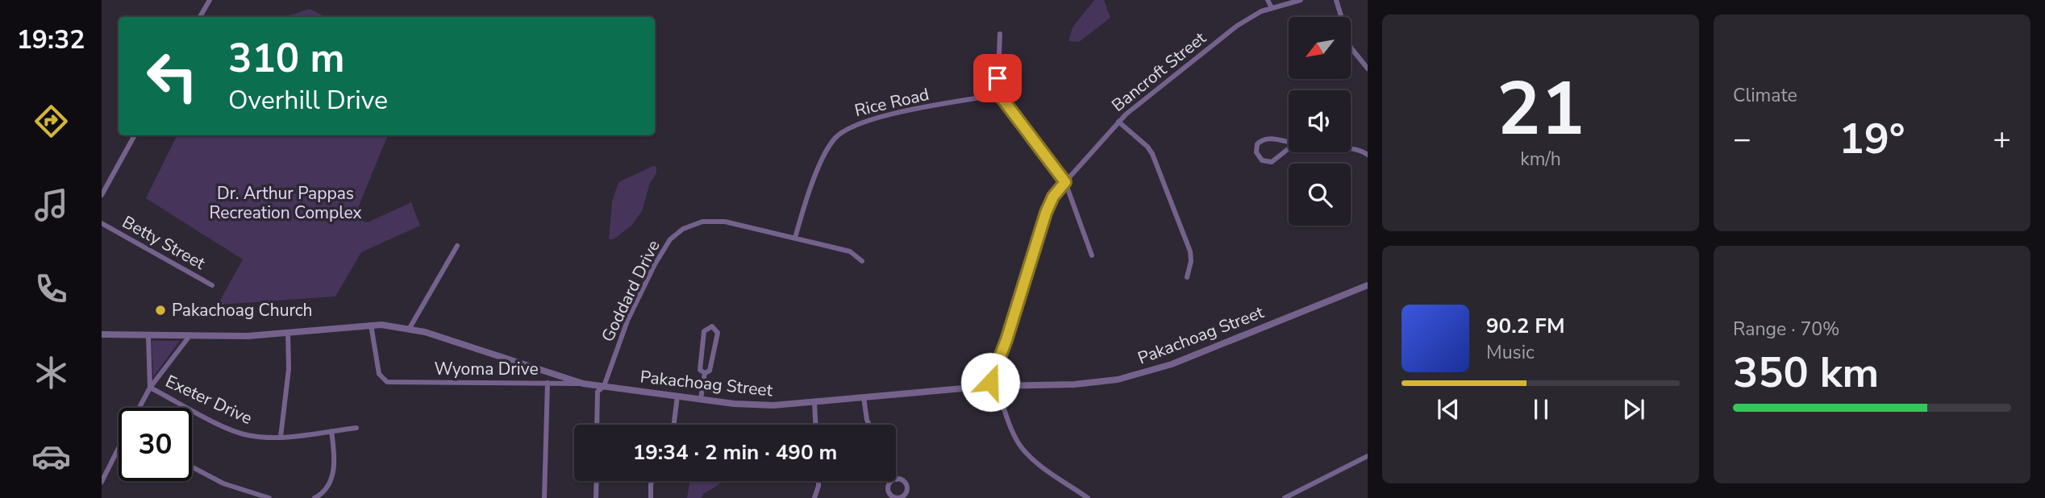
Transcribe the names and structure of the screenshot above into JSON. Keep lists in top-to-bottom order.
{
  "streets": {
    "street": [
      "Bancroft Street",
      "Rice Road",
      "Betty Street",
      "Goddard Drive",
      "Pakachoag Street",
      "Wyoma Drive",
      "Exeter Drive"
    ]
  },
  "crossings": [
    ["Bancroft Street", "Pakachoag Street"],
    ["Rice Road", "Goddard Drive"],
    ["Goddard Drive", "Pakachoag Street"],
    ["Pakachoag Street", "Wyoma Drive"]
  ],
  "parks": ["Dr. Arthur Pappas Recreation Complex"],
  "places": ["Pakachoag Church"],
  "north": "bottom left",
  "page": {
    "tabs": "19:32",
    "tile": [
      ["21", "km/h"],
      "Climate",
      ["Range · 70%", "350 km"]
    ],
    "turn": ["310 m", "Overhill Drive"],
    "heat": ["−", "19°", "+"],
    "song": ["90.2 FM", "Music"],
    "limit": "30",
    "trip": "19:34 · 2 min · 490 m"
  }
}
